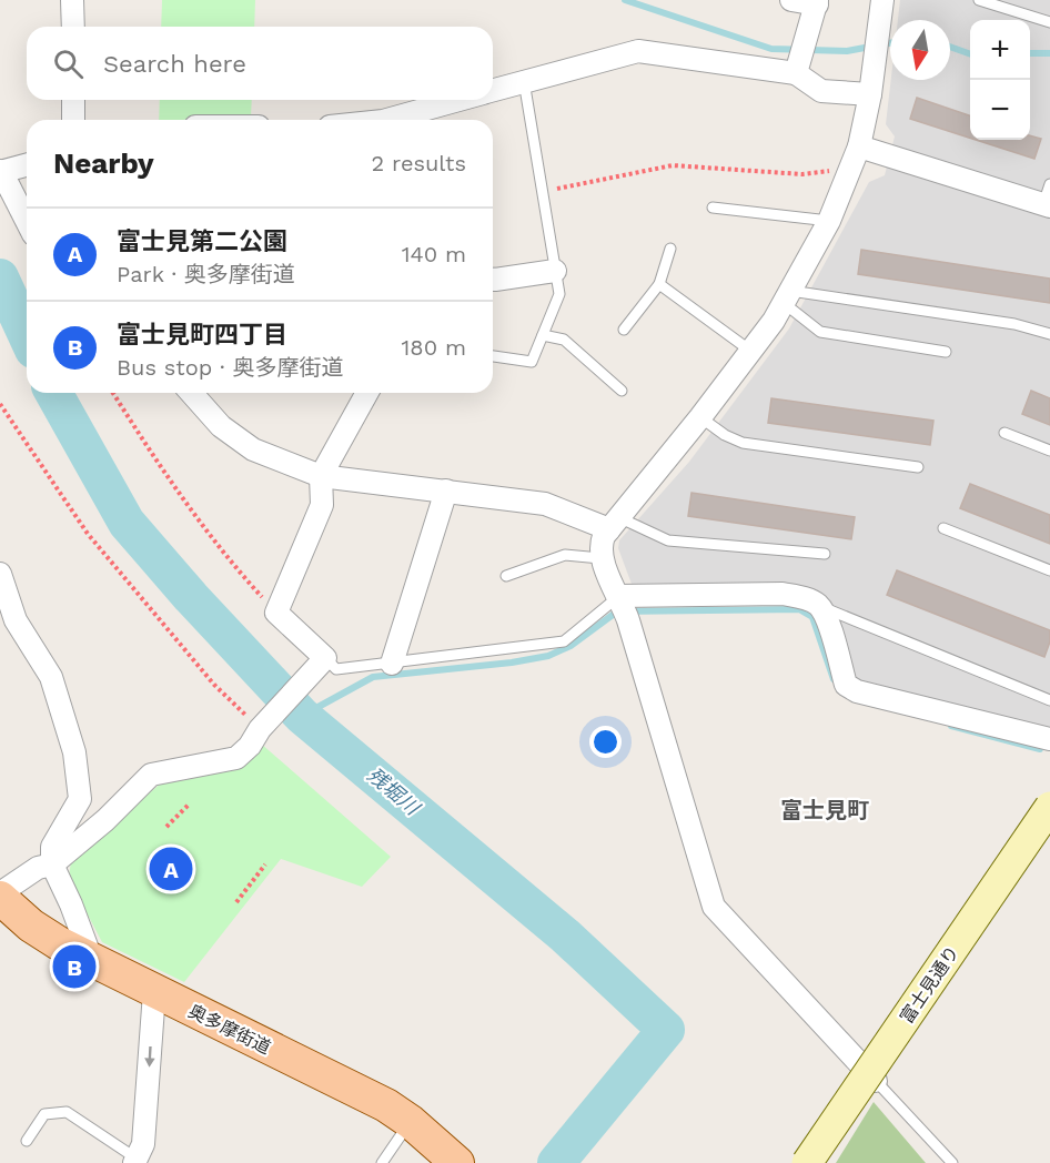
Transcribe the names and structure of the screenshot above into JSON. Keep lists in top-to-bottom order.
{
  "streets": {
    "main road": ["奥多摩街道"],
    "street": ["富士見通り"]
  },
  "districts": ["富士見町"],
  "water": ["残堀川"],
  "north": "bottom",
  "page": {
    "map_buttons": ["+", "−"],
    "search": "Search here",
    "heading": ["Nearby", "2 results"],
    "list": [
      {
        "mark": "A",
        "name": "富士見第二公園",
        "note": "Park · 奥多摩街道",
        "value": "140 m"
      },
      {
        "mark": "B",
        "name": "富士見町四丁目",
        "note": "Bus stop · 奥多摩街道",
        "value": "180 m"
      }
    ],
    "pins": ["A", "B"]
  }
}
